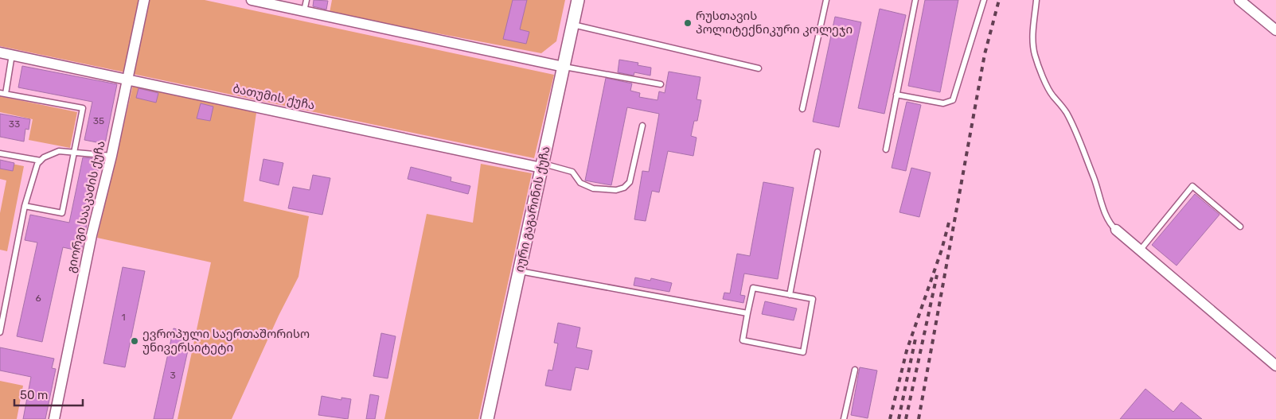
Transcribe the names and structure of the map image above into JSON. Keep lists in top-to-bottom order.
{
  "streets": {
    "street": ["ბათუმის ქუჩა", "გიორგი სააკაძის ქუჩა", "იური გაგარინის ქუჩა"]
  },
  "crossings": [
    ["ბათუმის ქუჩა", "გიორგი სააკაძის ქუჩა"],
    ["ბათუმის ქუჩა", "იური გაგარინის ქუჩა"]
  ],
  "places": ["რუსთავის პოლიტექნიკური კოლეჯი", "ევროპული საერთაშორისო უნივერსიტეტი"],
  "house_numbers": [
    "35",
    "33",
    "6",
    "1",
    "3"
  ],
  "scale_bar": "50 m"
}
